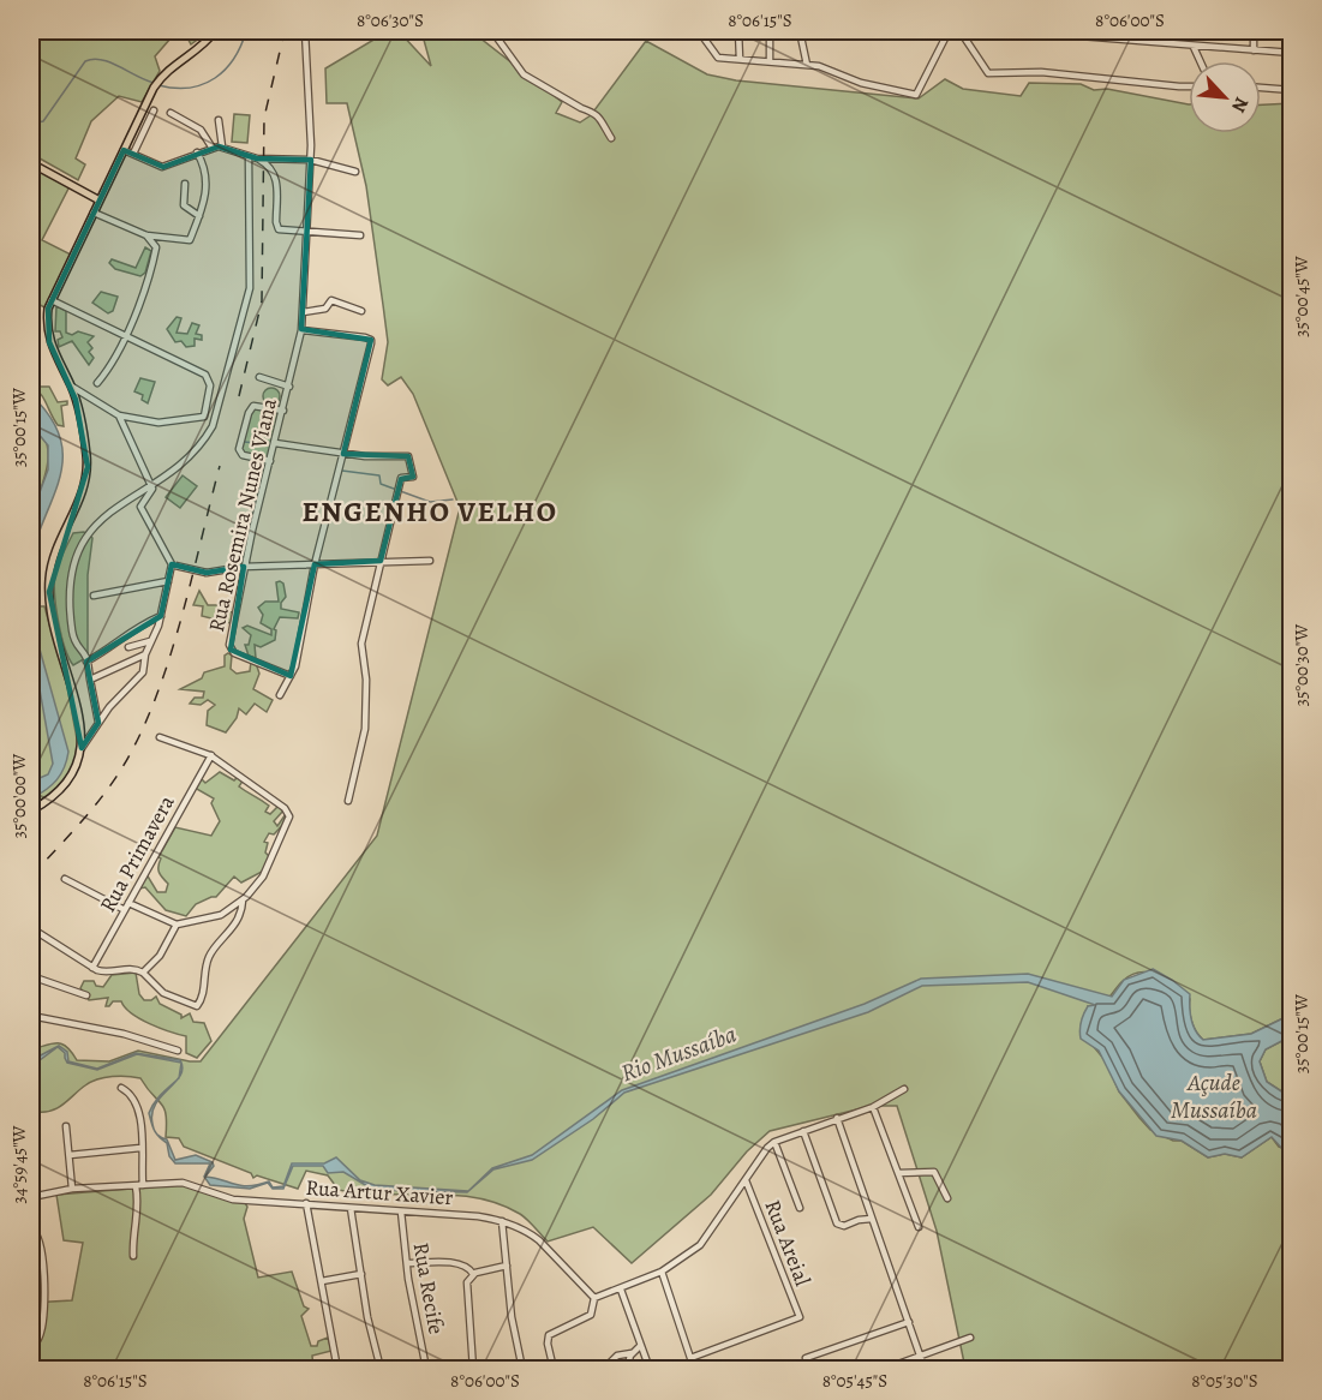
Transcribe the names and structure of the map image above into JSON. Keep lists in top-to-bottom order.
{
  "streets": {
    "street": [
      "Rua Rosemira Nunes Viana",
      "Rua Primavera",
      "Rua Artur Xavier",
      "Rua Areial",
      "Rua Recife"
    ]
  },
  "crossings": [
    ["Rua Artur Xavier", "Rua Recife"]
  ],
  "districts": ["ENGENHO VELHO"],
  "water": ["Rio Mussaíba", "Açude Mussaíba"],
  "north": "bottom right",
  "coordinates": [
    "8°06'30\"S",
    "8°06'15\"S",
    "8°06'00\"S",
    "35°00'45\"W",
    "35°00'15\"W",
    "35°00'30\"W",
    "35°00'00\"W",
    "34°59'45\"W",
    "8°05'45\"S",
    "8°05'30\"S"
  ]
}
